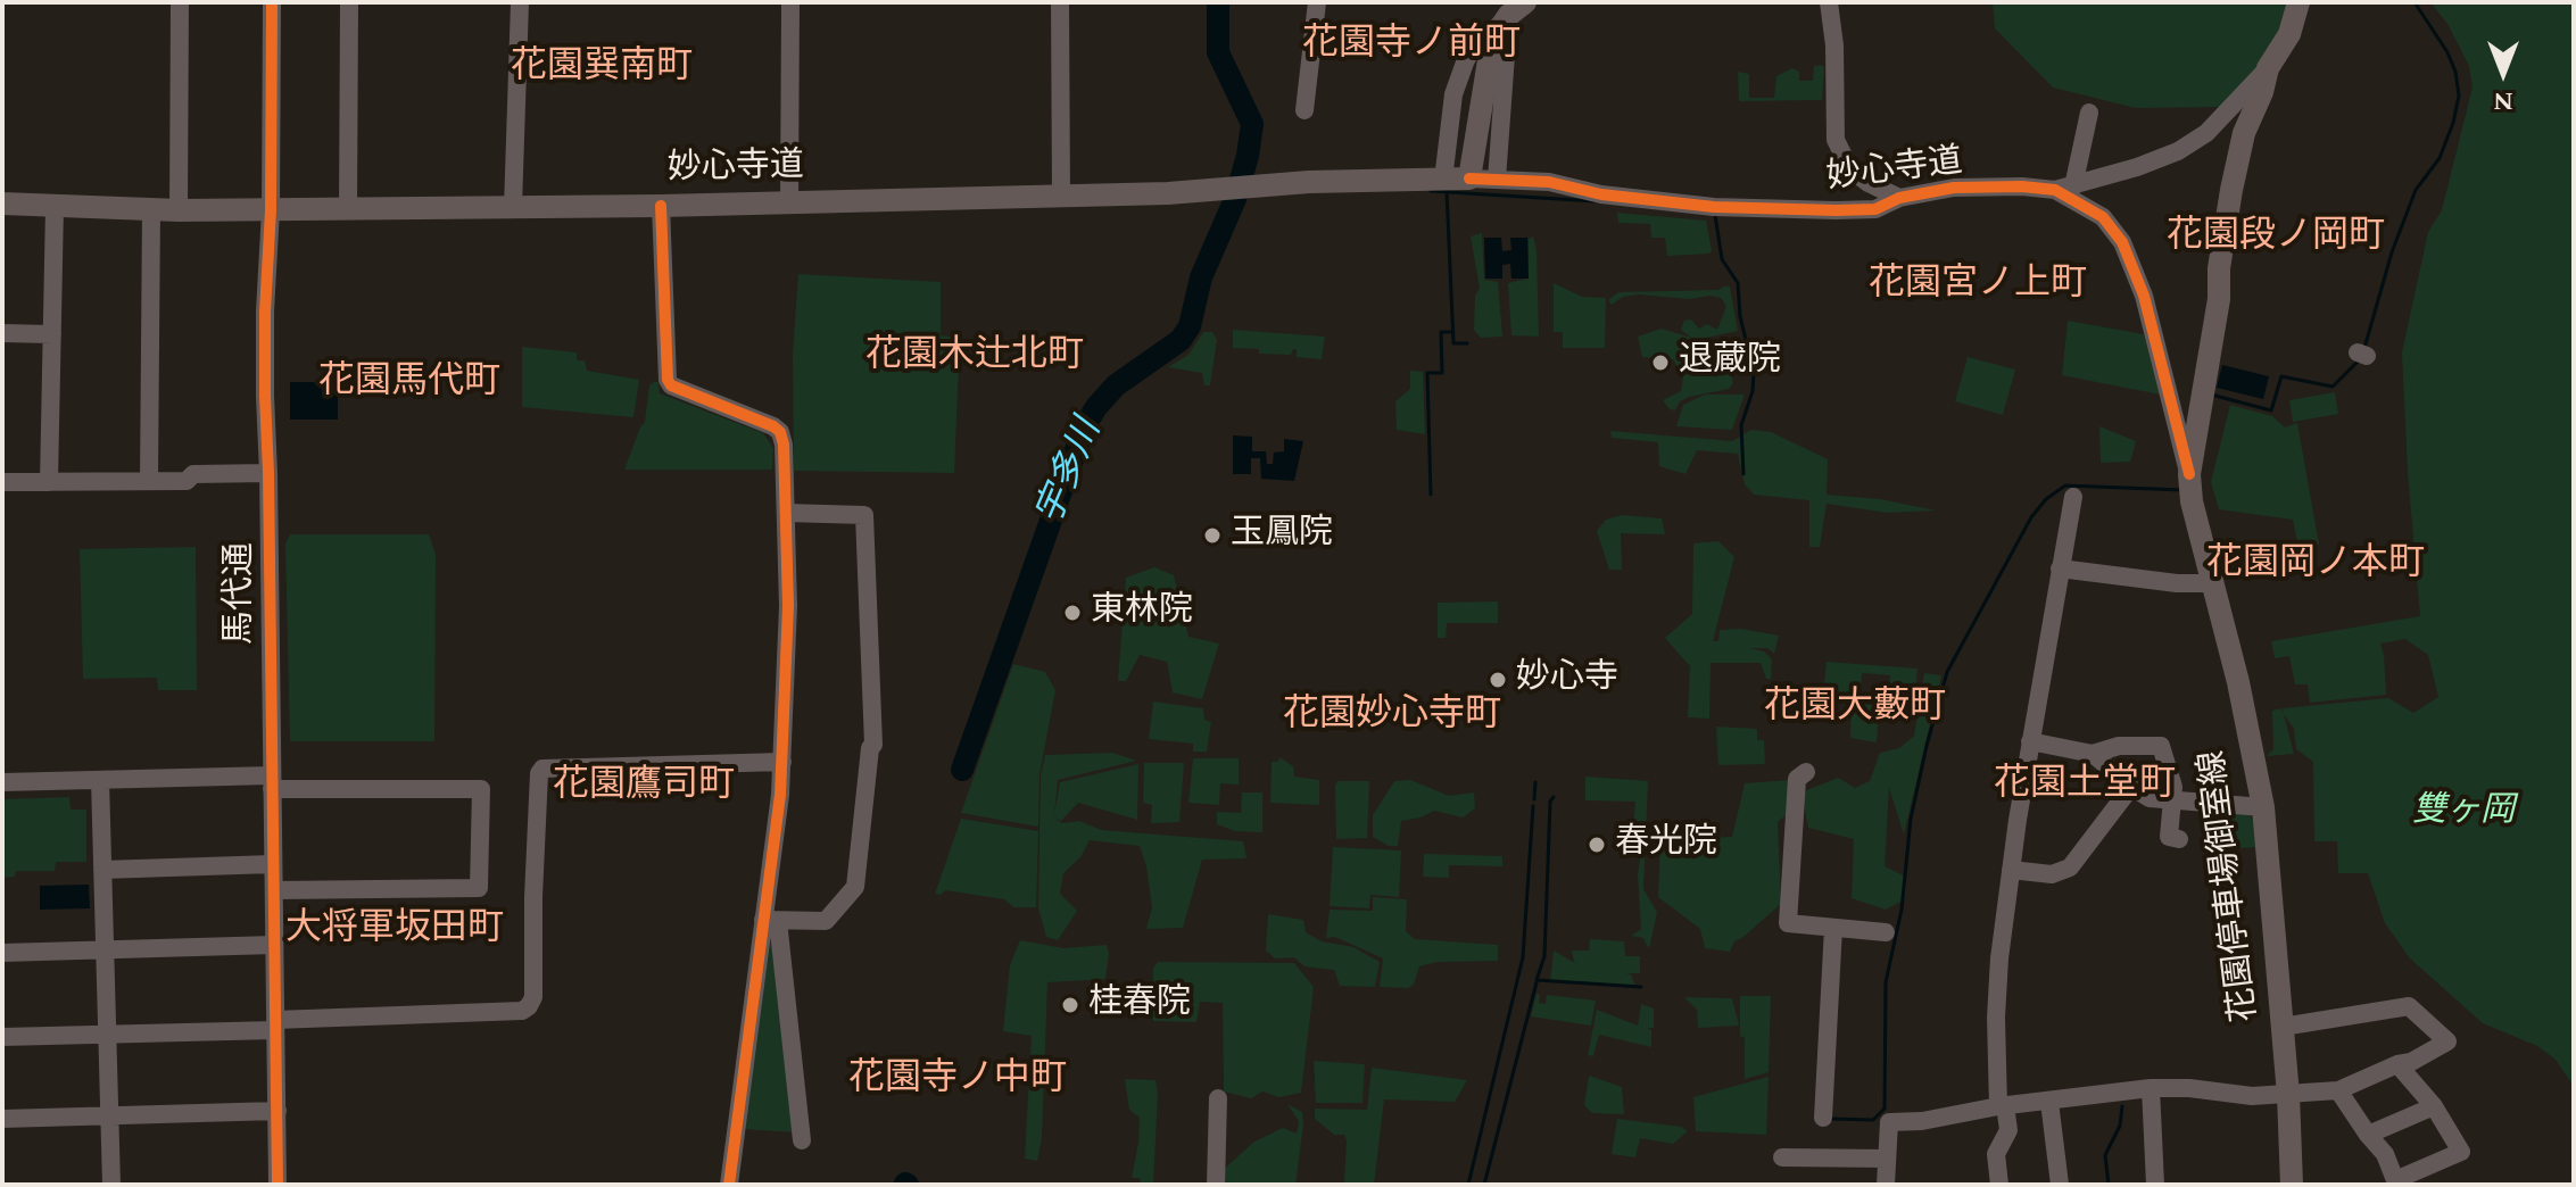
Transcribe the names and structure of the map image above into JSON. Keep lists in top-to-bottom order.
{
  "streets": {
    "main road": ["妙心寺道", "花園停車場御室線"],
    "street": ["馬代通"]
  },
  "crossings": [
    ["妙心寺道", "馬代通"],
    ["妙心寺道", "花園停車場御室線"]
  ],
  "districts": [
    "花園寺ノ前町",
    "花園巽南町",
    "花園段ノ岡町",
    "花園宮ノ上町",
    "花園木辻北町",
    "花園馬代町",
    "花園岡ノ本町",
    "花園大藪町",
    "花園妙心寺町",
    "花園土堂町",
    "花園鷹司町",
    "大将軍坂田町",
    "花園寺ノ中町"
  ],
  "water": ["宇多川"],
  "parks": ["雙ヶ岡"],
  "places": [
    "退蔵院",
    "玉鳳院",
    "東林院",
    "妙心寺",
    "春光院",
    "桂春院"
  ],
  "north": "bottom"
}
